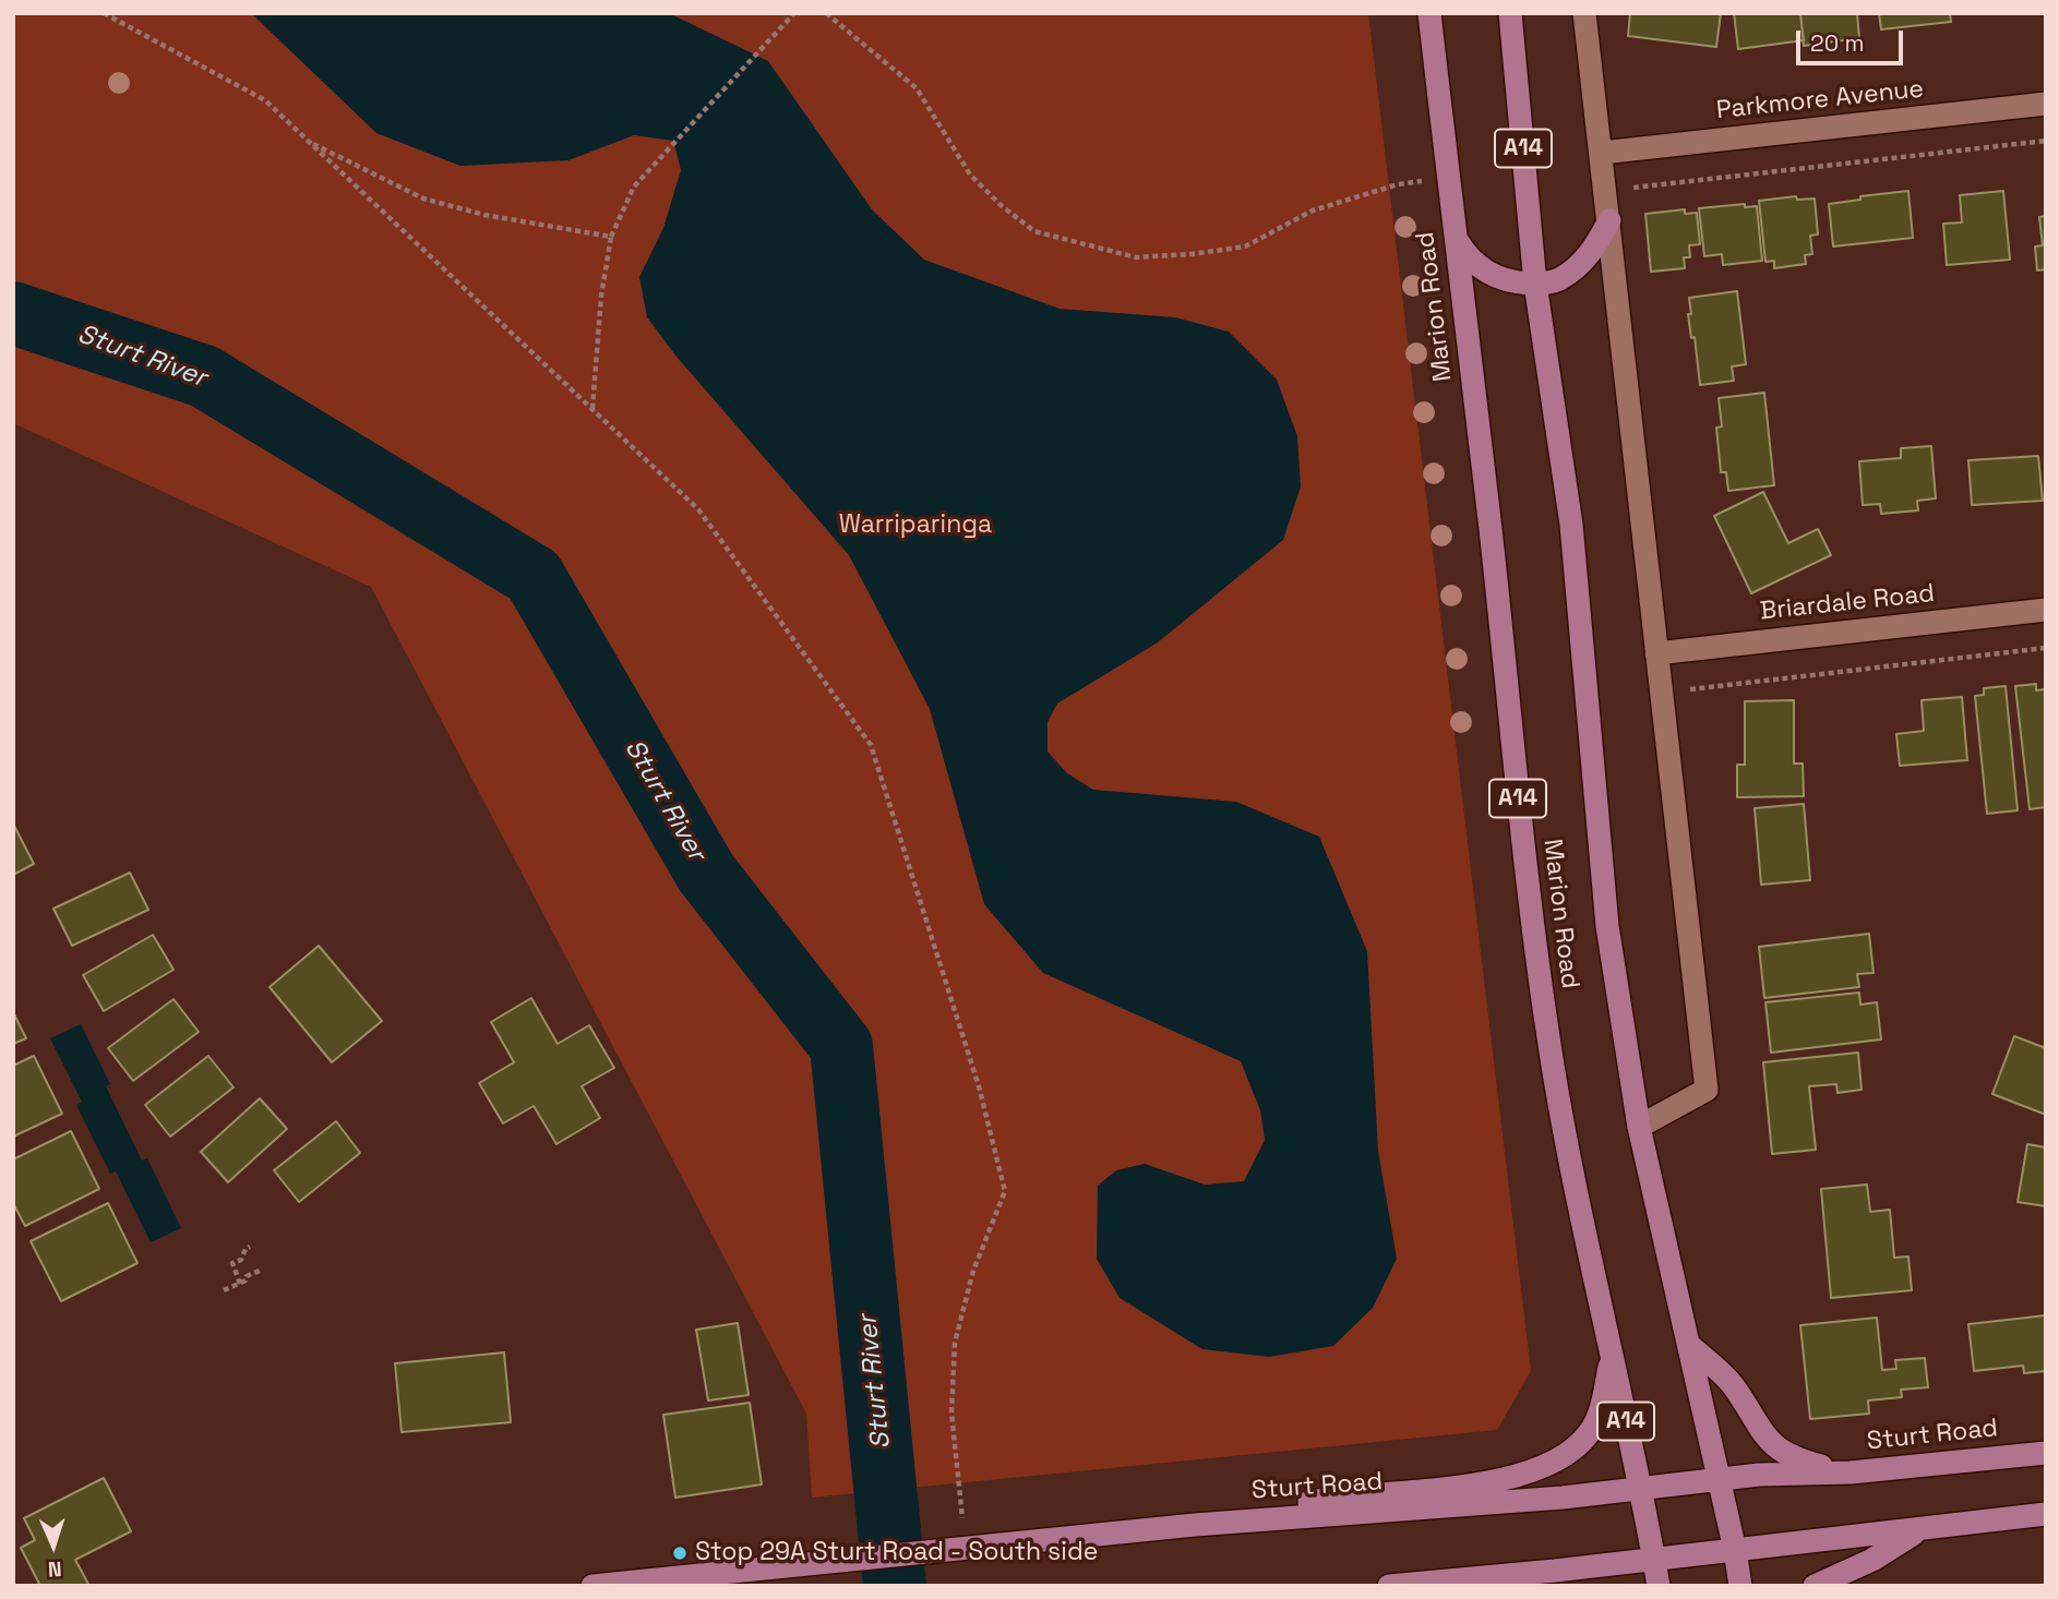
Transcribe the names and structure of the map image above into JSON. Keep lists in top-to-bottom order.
{
  "streets": {
    "main road": ["A14", "Marion Road", "Sturt Road"],
    "street": ["Parkmore Avenue", "Briardale Road"]
  },
  "crossings": [
    ["Marion Road", "Sturt Road"]
  ],
  "water": ["Sturt River"],
  "parks": ["Warriparinga"],
  "places": ["Stop 29A Sturt Road - South side"],
  "scale_bar": "20 m",
  "north": "bottom"
}
